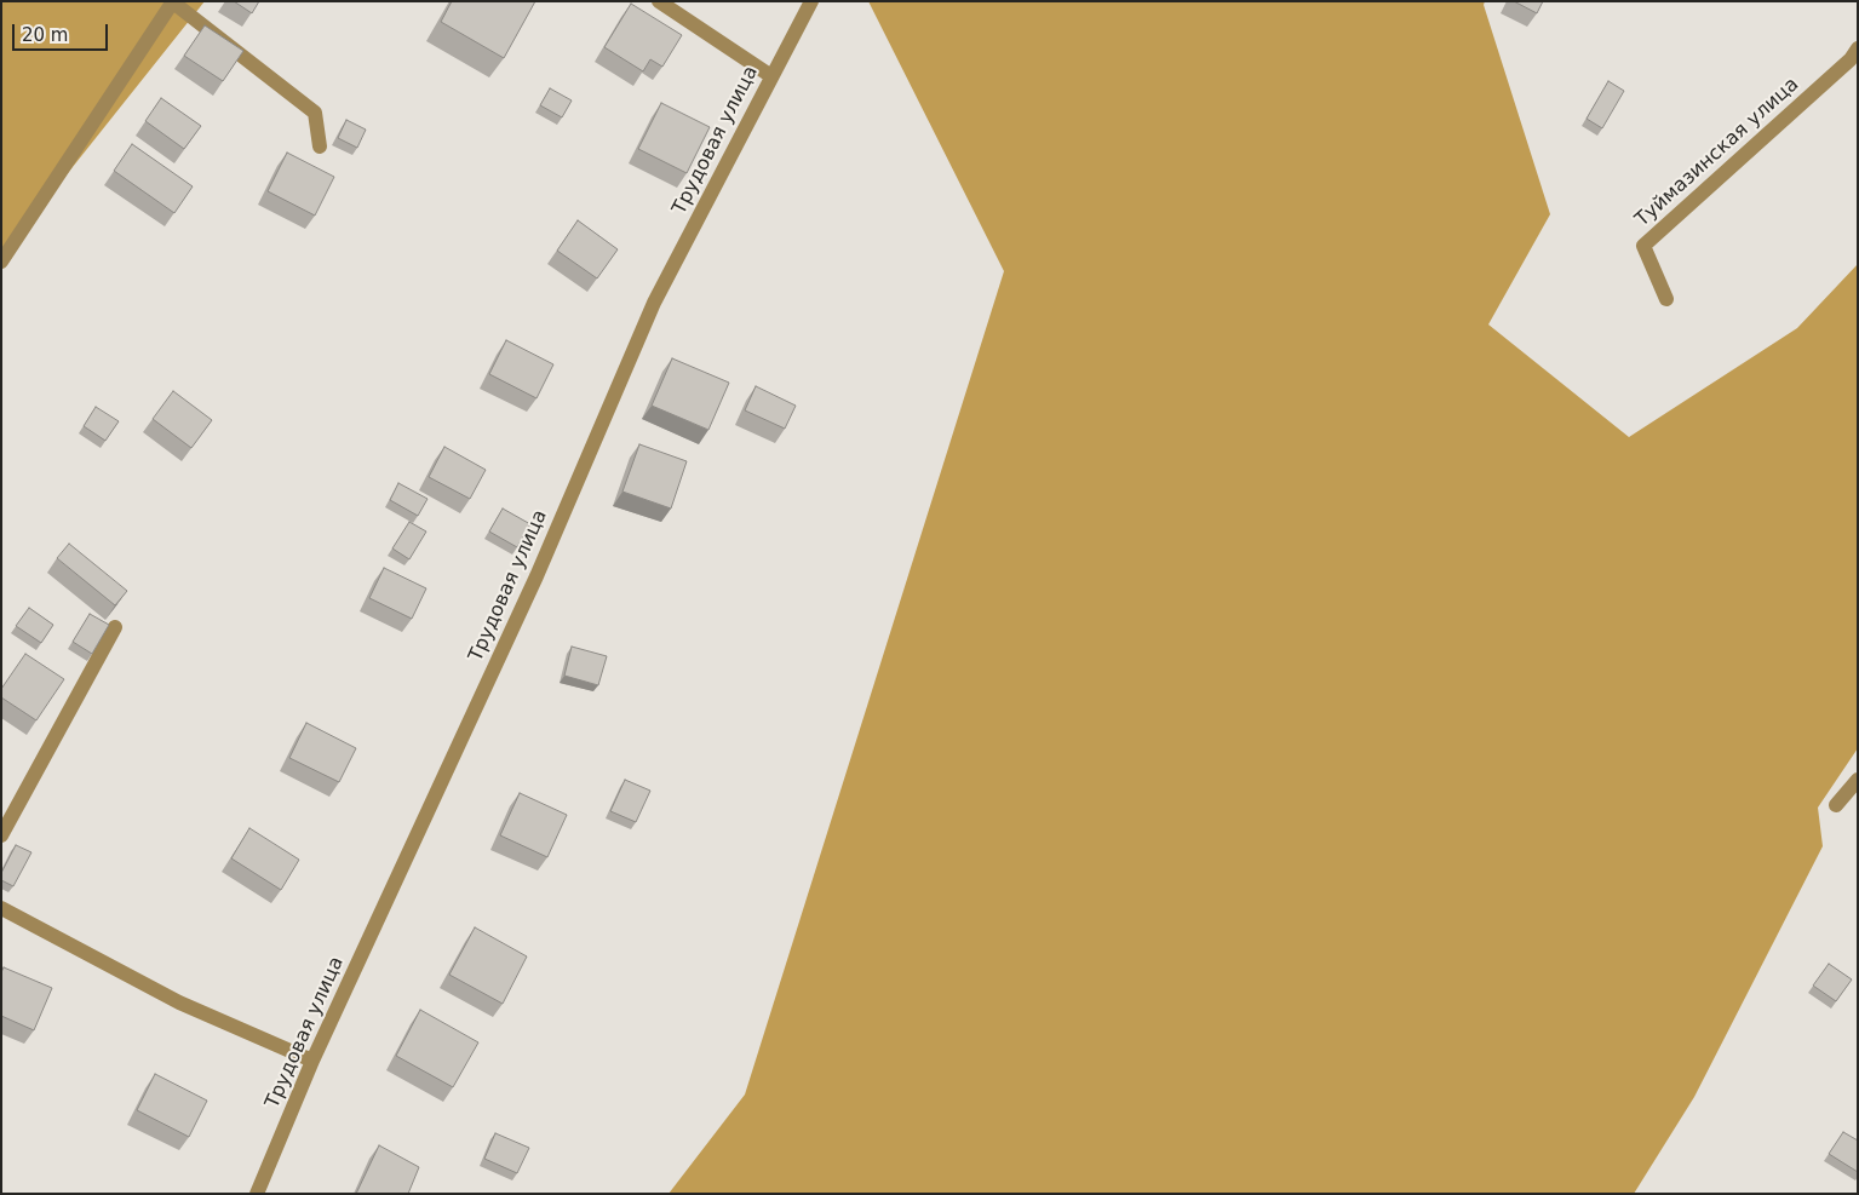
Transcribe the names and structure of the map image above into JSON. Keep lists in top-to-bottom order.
{
  "streets": {
    "street": ["Трудовая улица", "Туймазинская улица"]
  },
  "scale_bar": "20 m"
}
